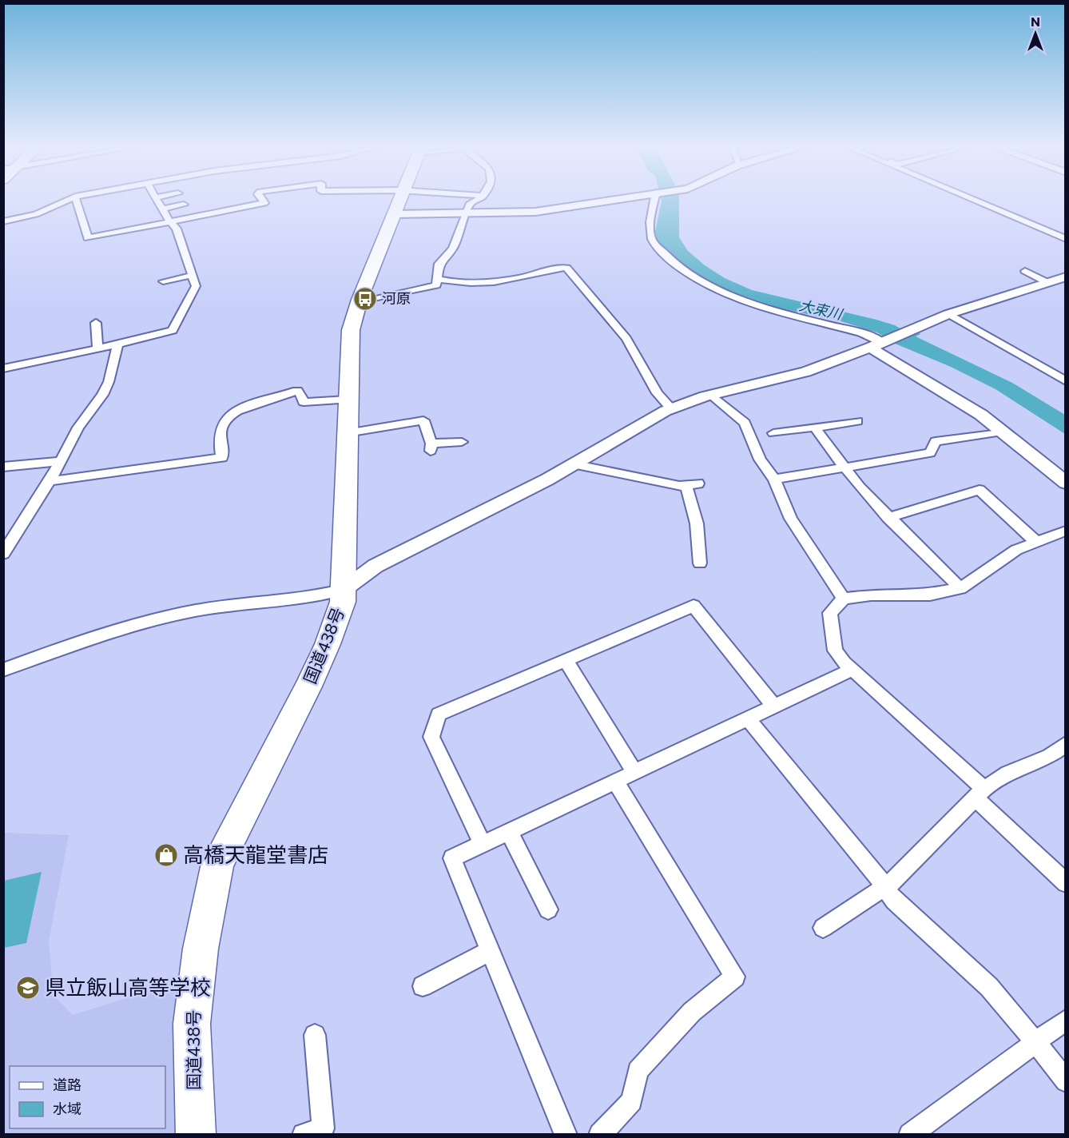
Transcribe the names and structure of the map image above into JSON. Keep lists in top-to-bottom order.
{
  "streets": {
    "highway": ["国道438号"]
  },
  "water": ["大束川"],
  "places": {
    "bus stop": ["河原"],
    "shop": ["高橋天龍堂書店"],
    "school or university": ["県立飯山高等学校"]
  },
  "legend": ["道路", "水域"],
  "north": "top"
}
